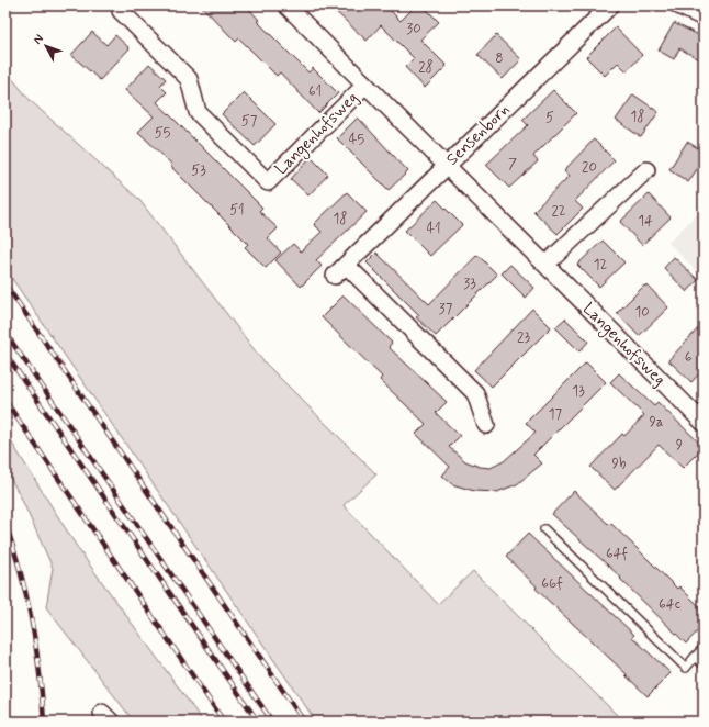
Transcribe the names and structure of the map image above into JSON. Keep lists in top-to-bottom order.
{
  "streets": {
    "street": ["Langenhofsweg", "Sensenborn"]
  },
  "crossings": [
    ["Langenhofsweg", "Sensenborn"]
  ],
  "house_numbers": [
    "30",
    "8",
    "28",
    "61",
    "18",
    "5",
    "57",
    "55",
    "45",
    "7",
    "20",
    "53",
    "51",
    "22",
    "18",
    "14",
    "41",
    "12",
    "33",
    "37",
    "10",
    "23",
    "6",
    "13",
    "17",
    "9a",
    "9",
    "9b",
    "64f",
    "66f",
    "64c"
  ],
  "north": "top left"
}
